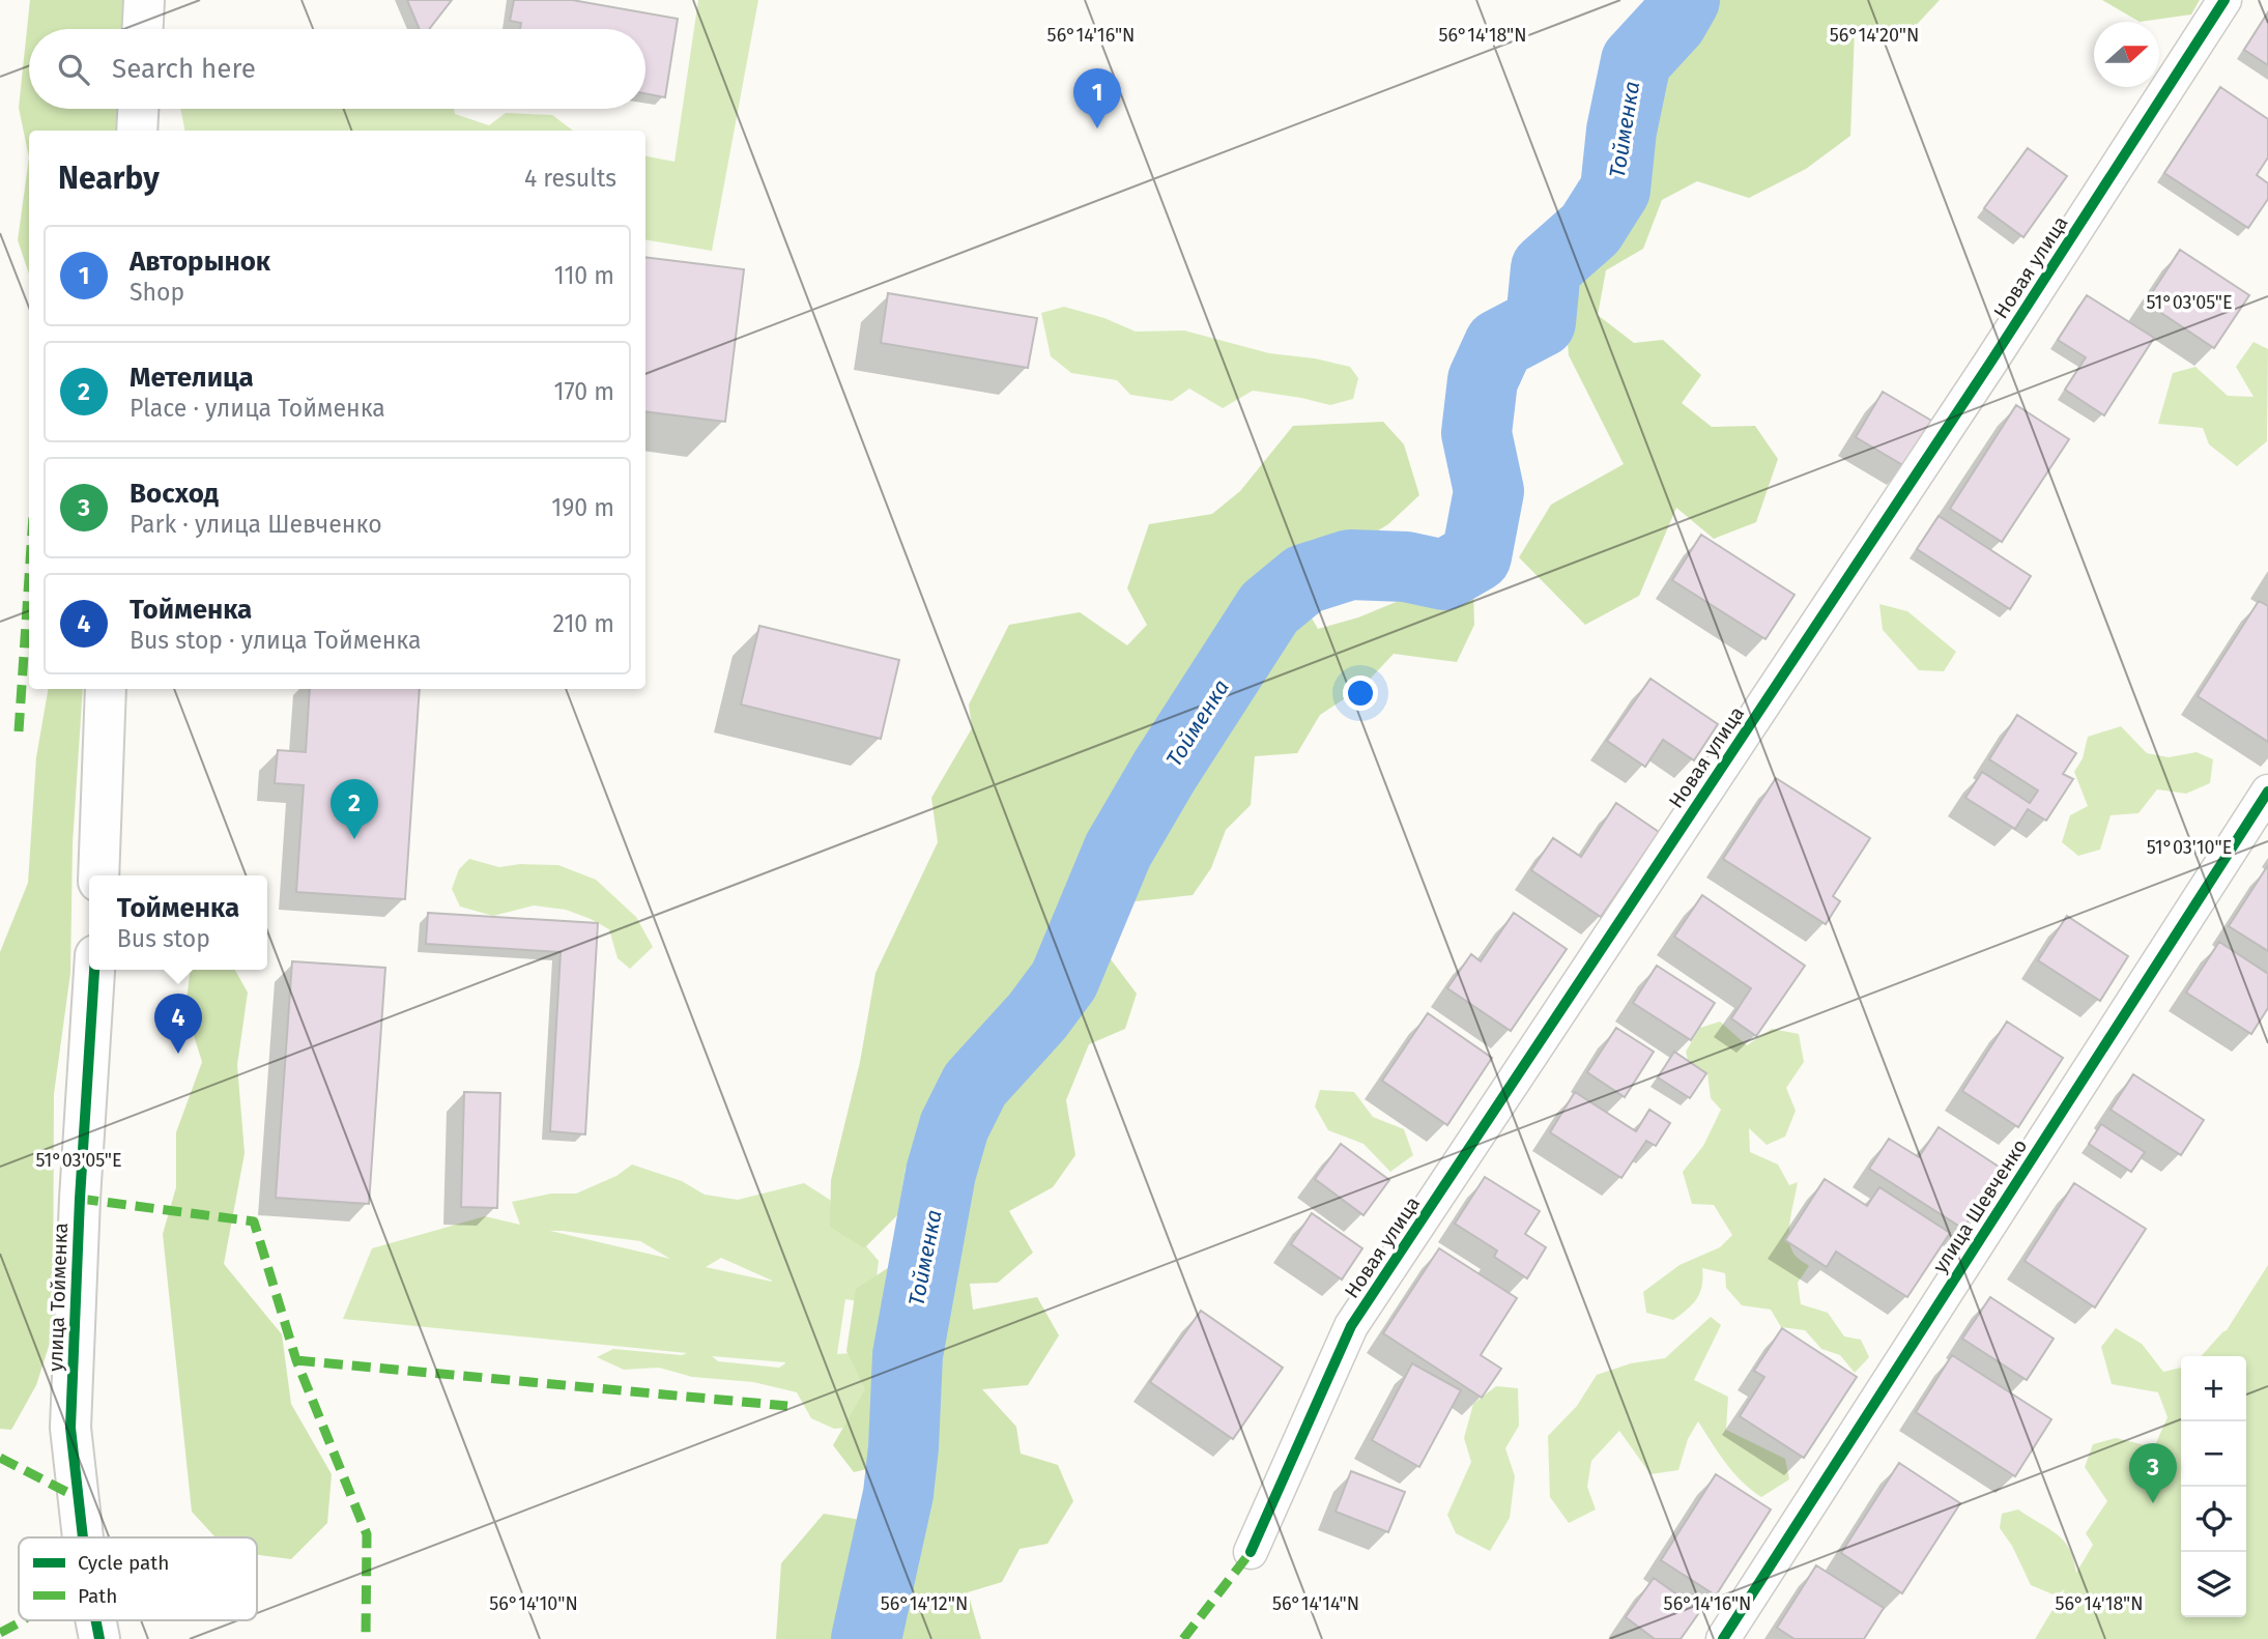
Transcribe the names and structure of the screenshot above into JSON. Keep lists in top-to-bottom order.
{
  "streets": {
    "street": ["Новая улица", "улица Шевченко", "улица Тойменка"]
  },
  "water": ["Тойменка"],
  "legend": ["Cycle path", "Path"],
  "north": "right",
  "page": {
    "search": "Search here",
    "pins": [
      "1",
      "2",
      "4",
      "3"
    ],
    "heading": ["Nearby", "4 results"],
    "list": [
      {
        "mark": "1",
        "name": "Авторынок",
        "note": "Shop",
        "value": "110 m"
      },
      {
        "mark": "2",
        "name": "Метелица",
        "note": "Place · улица Тойменка",
        "value": "170 m"
      },
      {
        "mark": "3",
        "name": "Восход",
        "note": "Park · улица Шевченко",
        "value": "190 m"
      },
      {
        "mark": "4",
        "name": "Тойменка",
        "note": "Bus stop · улица Тойменка",
        "value": "210 m"
      }
    ],
    "popup": ["Тойменка", "Bus stop"],
    "map_buttons": ["+", "−"]
  },
  "coordinates": [
    "56°14'20\"N",
    "56°14'16\"N",
    "56°14'18\"N",
    "51°03'05\"E",
    "51°03'10\"E",
    "56°14'10\"N",
    "56°14'12\"N",
    "56°14'14\"N"
  ]
}
